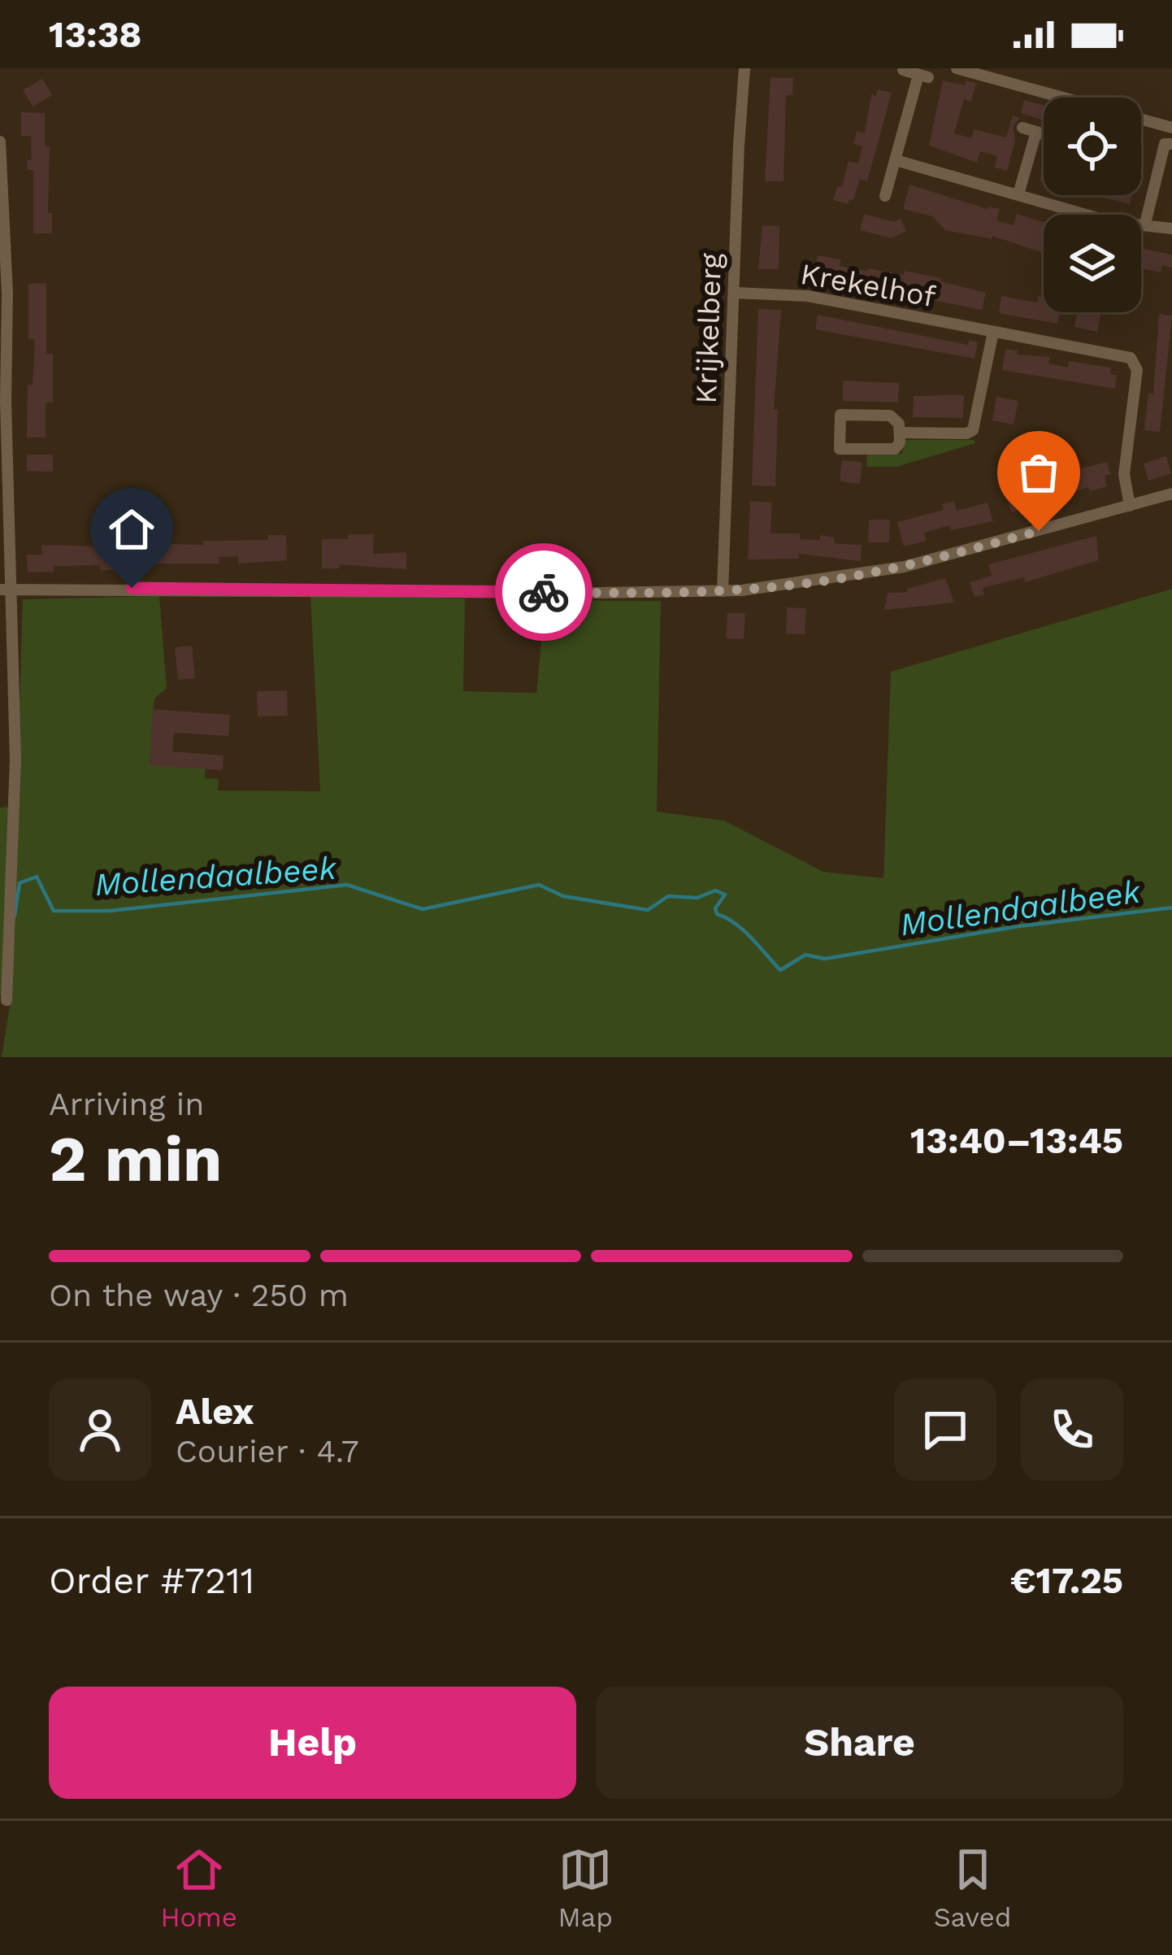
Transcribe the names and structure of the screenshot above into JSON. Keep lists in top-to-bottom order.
{
  "streets": {
    "street": ["Krekelhof", "Krijkelberg"]
  },
  "crossings": [
    ["Krekelhof", "Krijkelberg"]
  ],
  "water": ["Mollendaalbeek"],
  "page": {
    "status": "13:38",
    "heading": ["2 min", "Arriving in", "13:40–13:45"],
    "panel": [
      "Alex",
      "Courier · 4.7",
      "Order #7211",
      "€17.25"
    ],
    "bar": "On the way · 250 m",
    "buttons": ["Help", "Share"],
    "tabs": ["Home", "Map", "Saved"]
  }
}
